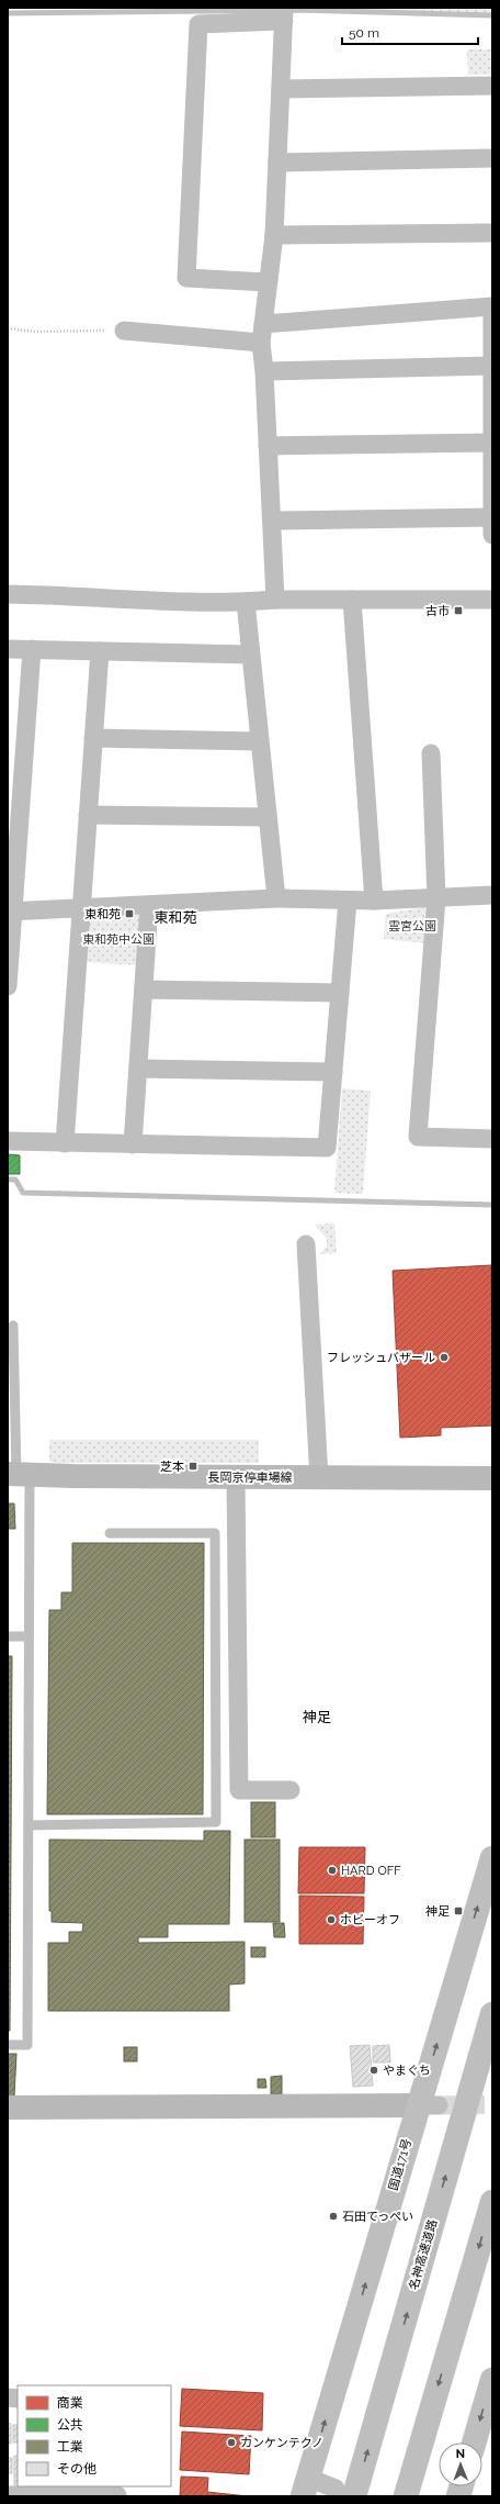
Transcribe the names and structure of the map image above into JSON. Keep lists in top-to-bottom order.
{
  "streets": {
    "highway": ["国道171号", "名神高速道路"],
    "main road": ["長岡京停車場線"]
  },
  "districts": ["東和苑", "神足"],
  "parks": ["雲宮公園", "東和苑中公園"],
  "places": {
    "transit": [
      "古市",
      "東和苑",
      "芝本",
      "神足"
    ],
    "other": [
      "フレッシュバザール",
      "HARD OFF",
      "ホビーオフ",
      "やまぐち",
      "石田てっぺい",
      "カンケンテクノ"
    ]
  },
  "legend": [
    "商業",
    "公共",
    "工業",
    "その他"
  ],
  "scale_bar": "50 m",
  "north": "top"
}
